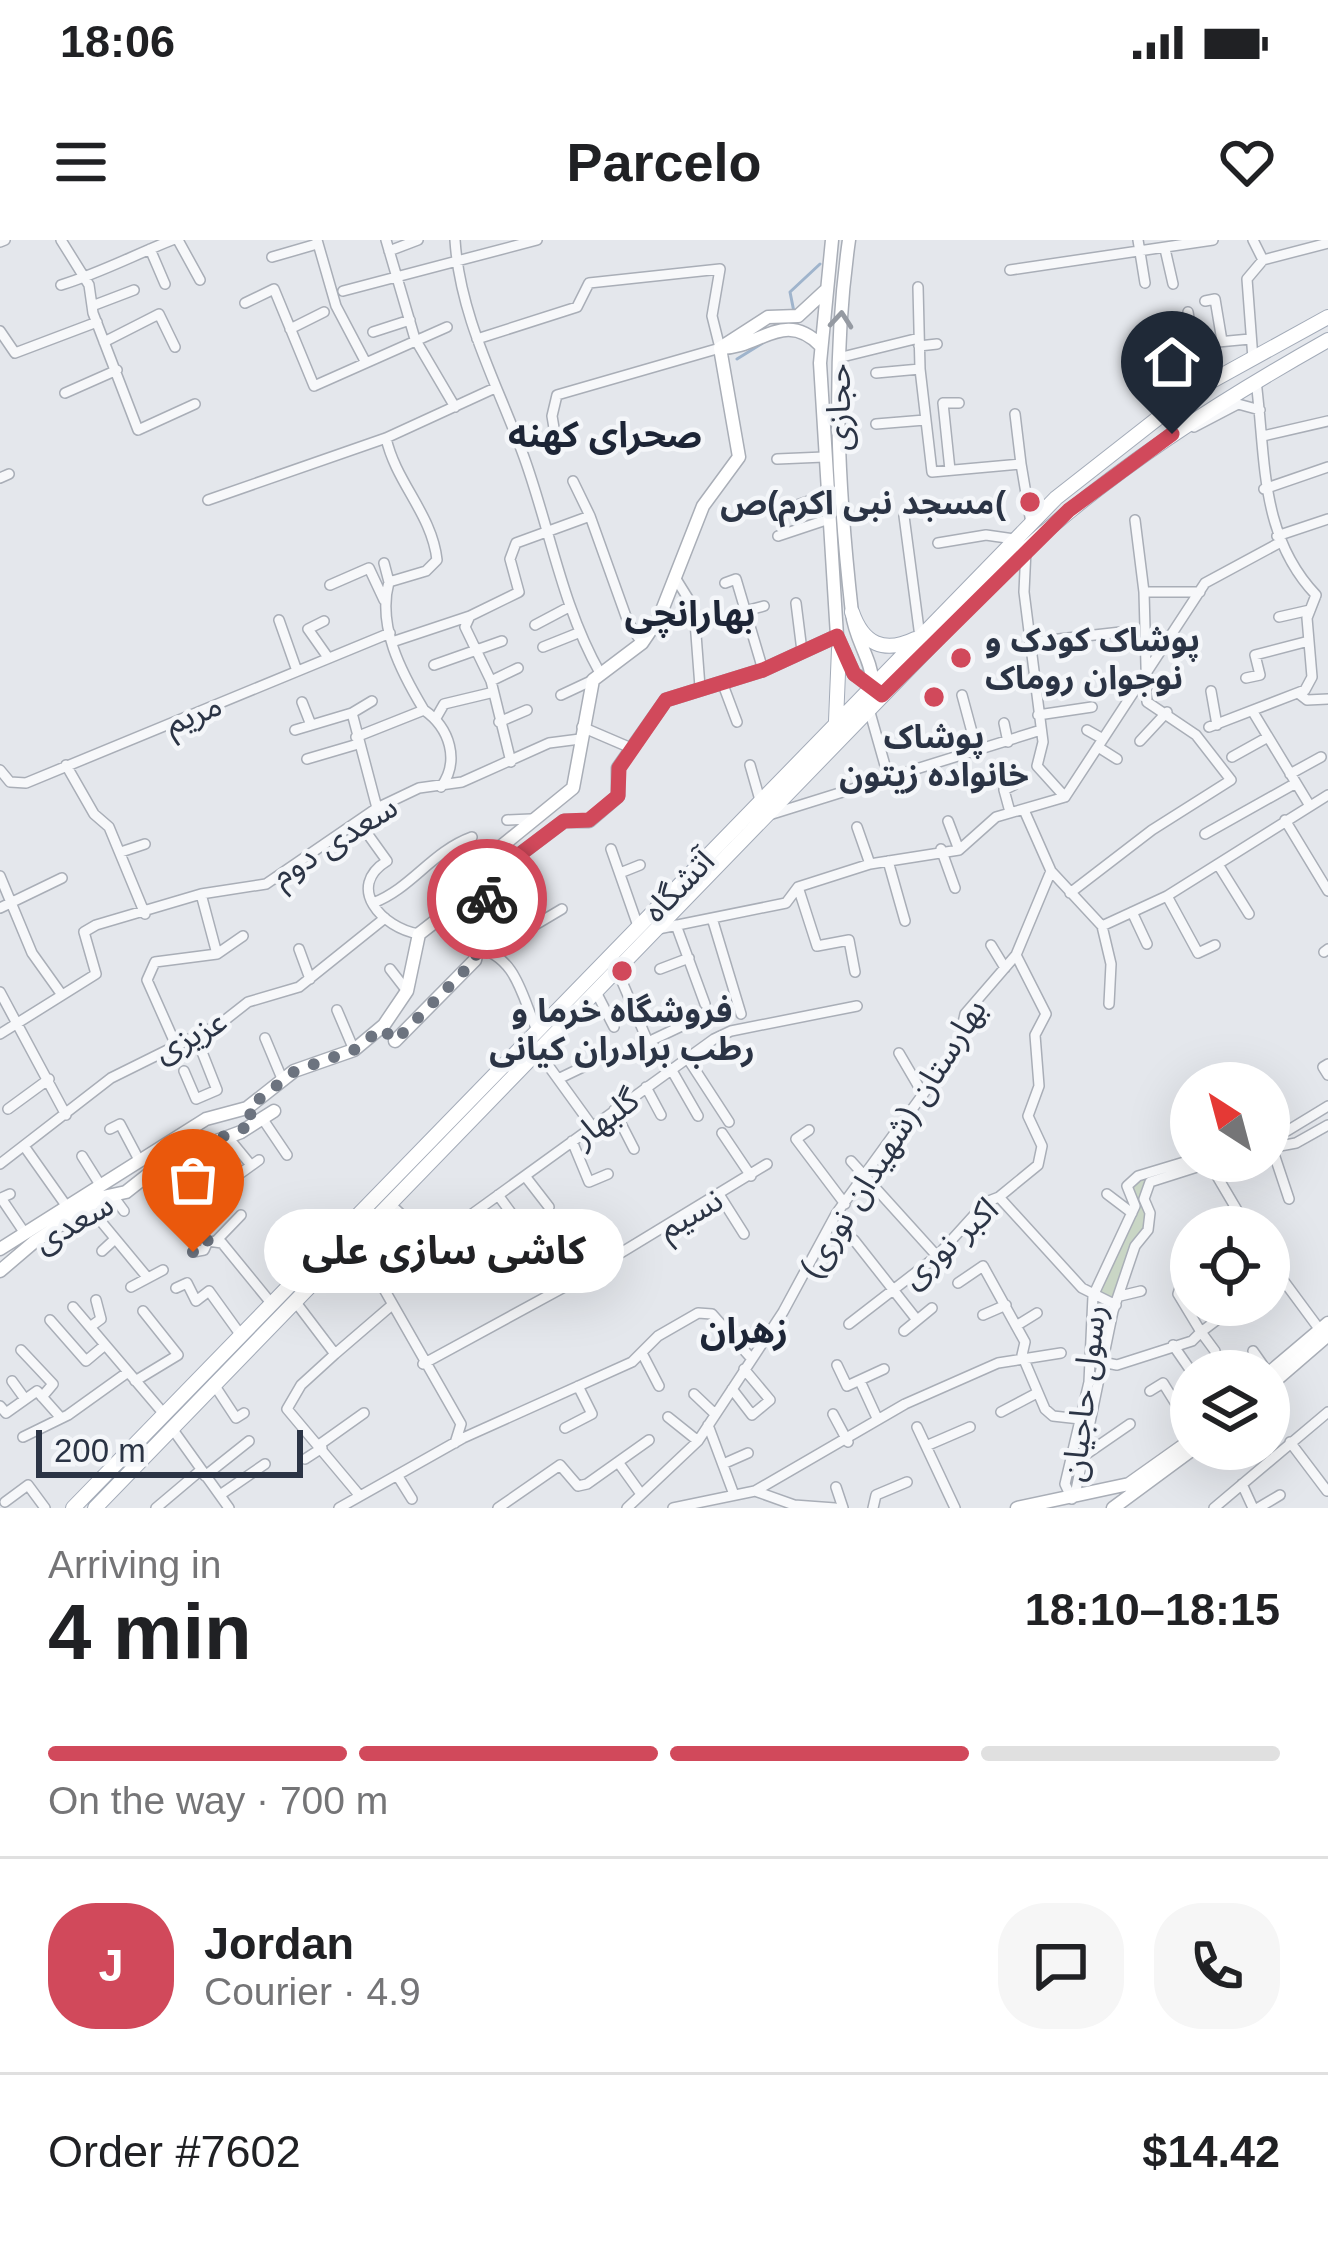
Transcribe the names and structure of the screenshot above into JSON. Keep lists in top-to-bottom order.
{
  "streets": {
    "main road": ["آتشگاه"],
    "street": [
      "حجازی",
      "مریم",
      "سعدی دوم",
      "عزیزی",
      "گلبهار",
      "بهارستان (شهیدان نوری)",
      "نسیم",
      "سعدی",
      "اکبر نوری",
      "رسول حاجیان"
    ]
  },
  "crossings": [
    ["حجازی", "آتشگاه"],
    ["بهارستان (شهیدان نوری)", "اکبر نوری"]
  ],
  "districts": ["صحرای کهنه", "بهارانچی", "زهران"],
  "places": [
    "مسجد نبی اکرم)ص(",
    "پوشاک کودک و نوجوان روماک",
    "پوشاک خانواده زیتون",
    "فروشگاه خرما و رطب برادران کیانی",
    "کاشی سازی علی"
  ],
  "scale_bar": "200 m",
  "north": "top left",
  "page": {
    "status": "18:06",
    "header": "Parcelo",
    "bubble": "کاشی سازی علی",
    "scale": "200 m",
    "heading": ["4 min", "Arriving in", "18:10–18:15"],
    "panel": [
      "Jordan",
      "Courier · 4.9",
      "Order #7602",
      "$14.42"
    ],
    "bar": "On the way · 700 m",
    "round": "J"
  }
}
